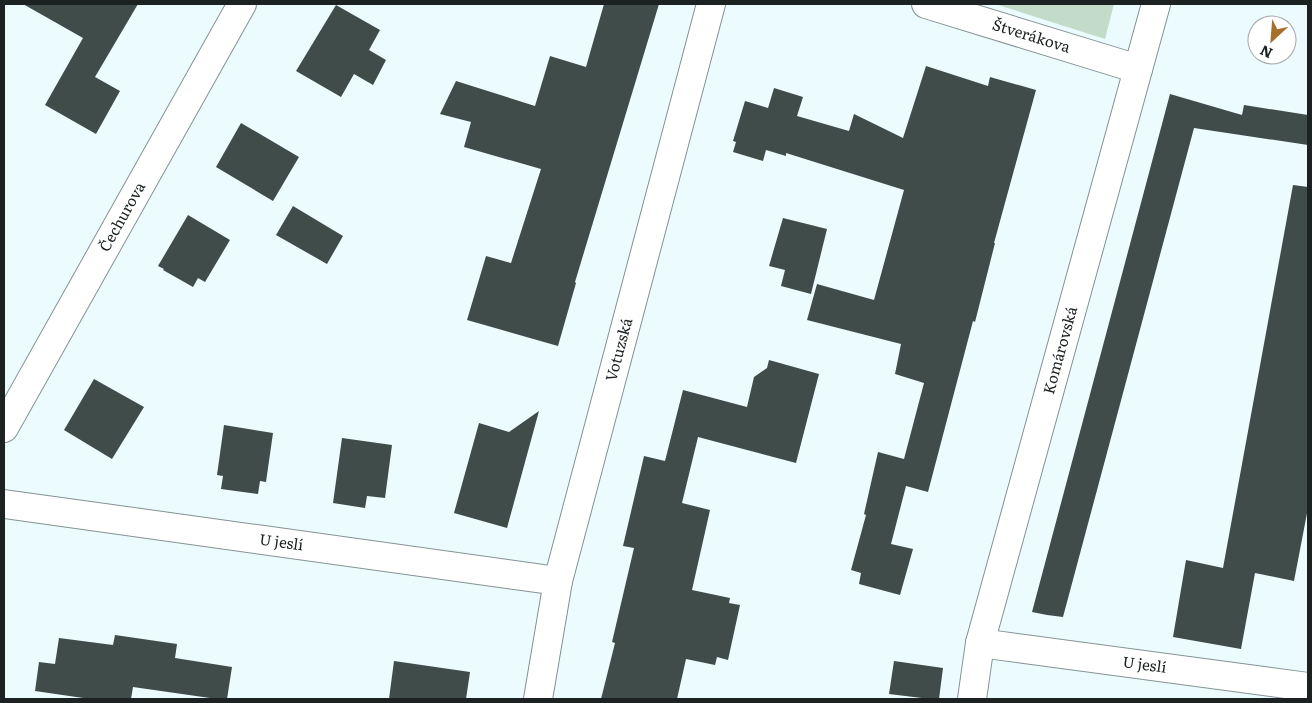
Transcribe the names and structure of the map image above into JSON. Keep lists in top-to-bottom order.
{
  "streets": {
    "street": [
      "Štverákova",
      "Čechurova",
      "Votuzská",
      "Komárovská",
      "U jeslí"
    ]
  },
  "crossings": [
    ["Štverákova", "Komárovská"],
    ["Votuzská", "U jeslí"],
    ["Komárovská", "U jeslí"]
  ],
  "north": "bottom left"
}
